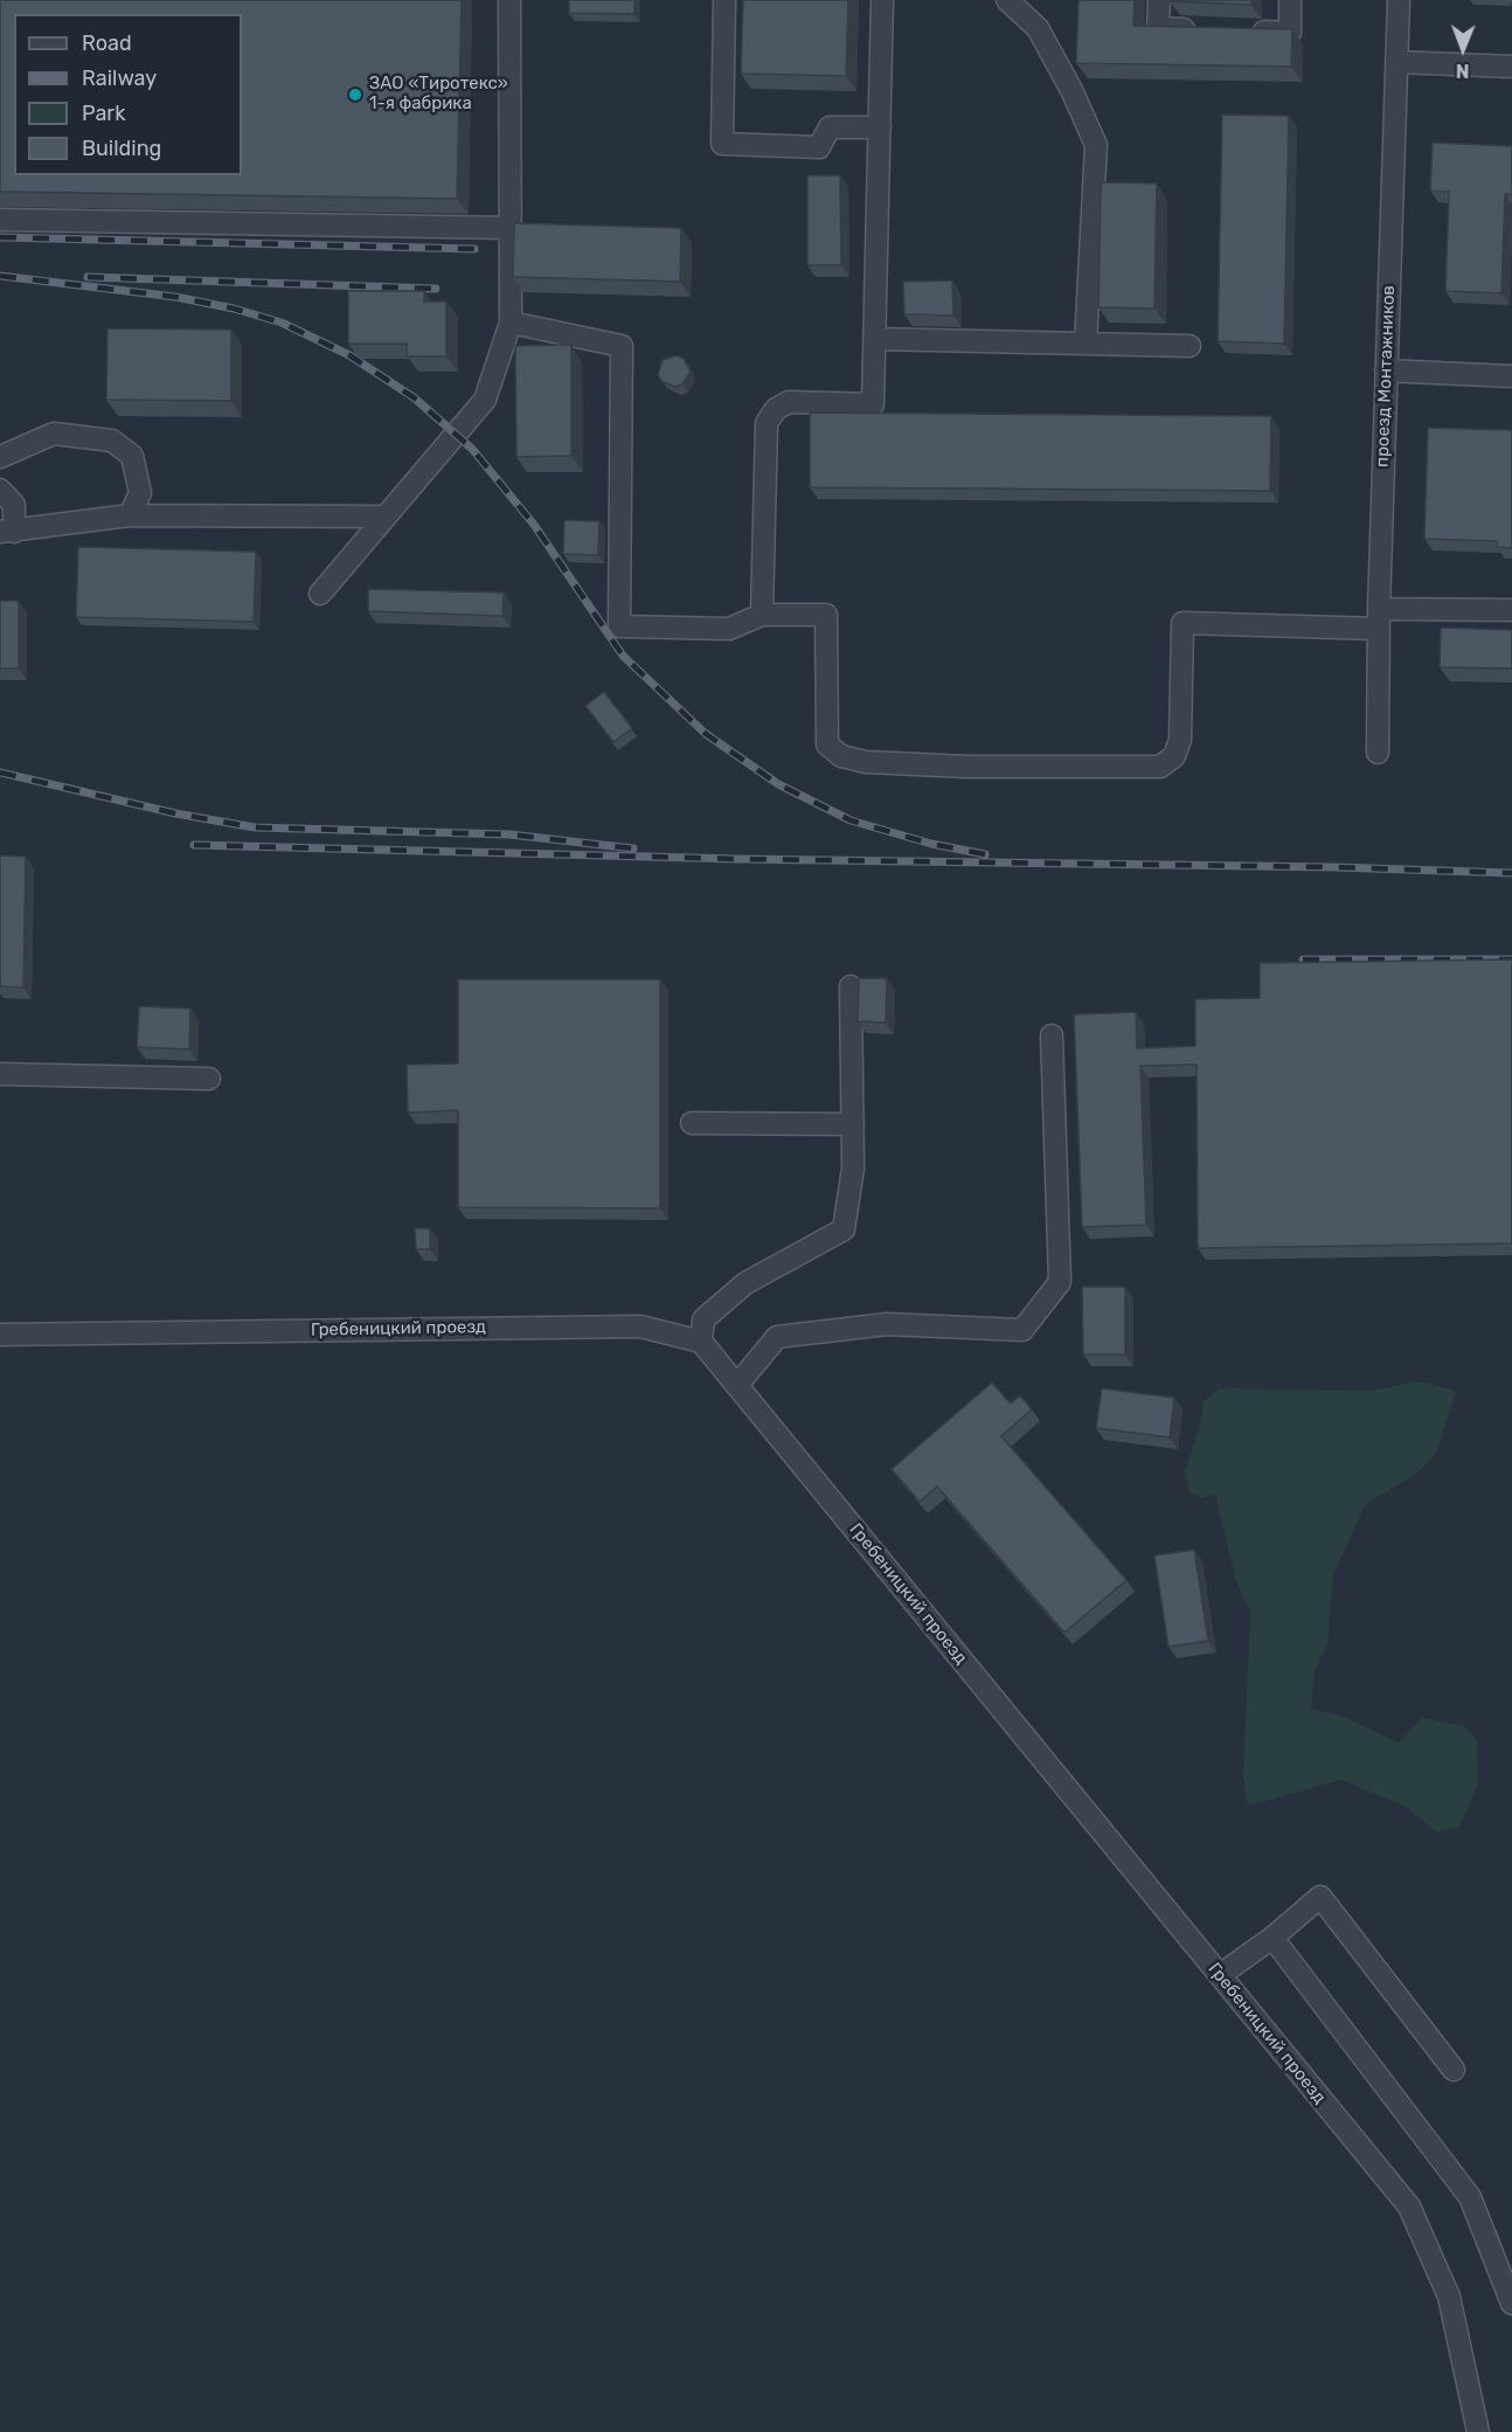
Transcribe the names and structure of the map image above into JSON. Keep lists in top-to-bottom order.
{
  "streets": {
    "street": ["проезд Монтажников", "Гребеницкий проезд"]
  },
  "places": ["ЗАО «Тиротекс» 1-я фабрика"],
  "legend": [
    "Road",
    "Railway",
    "Park",
    "Building"
  ],
  "north": "bottom"
}
